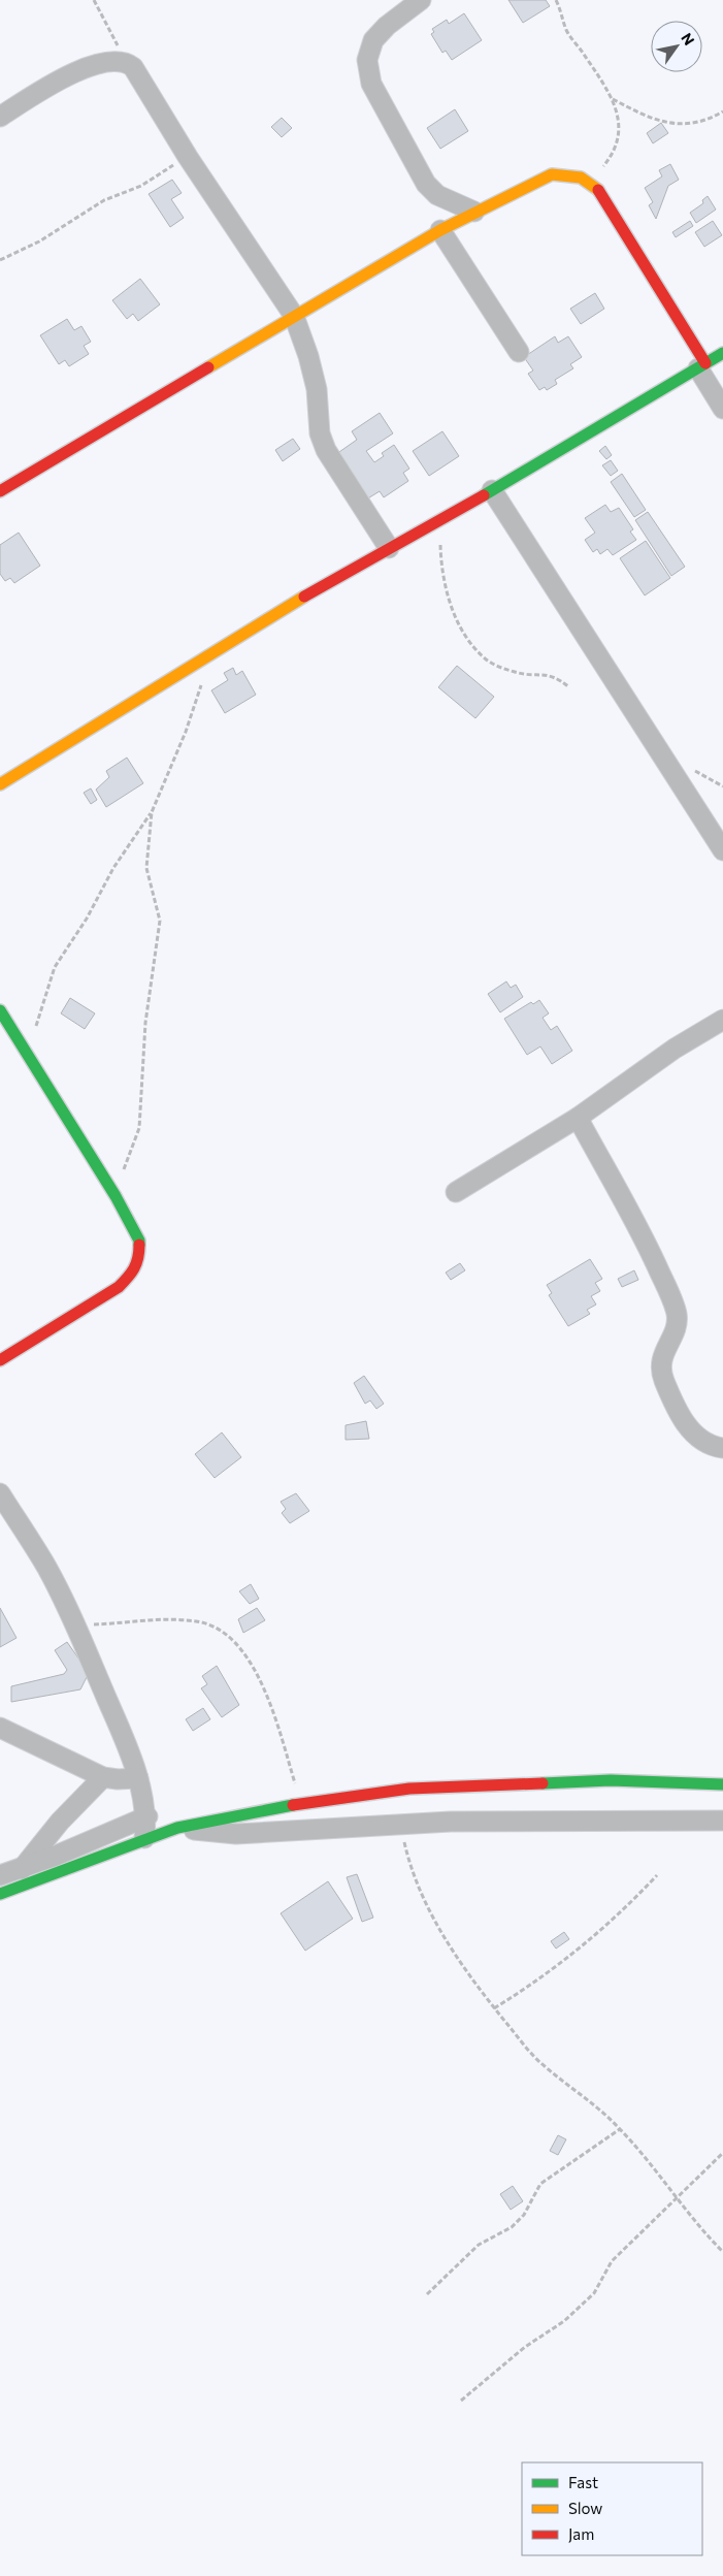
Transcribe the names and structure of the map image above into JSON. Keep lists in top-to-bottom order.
{
  "legend": ["Fast", "Slow", "Jam"],
  "north": "top right"
}
